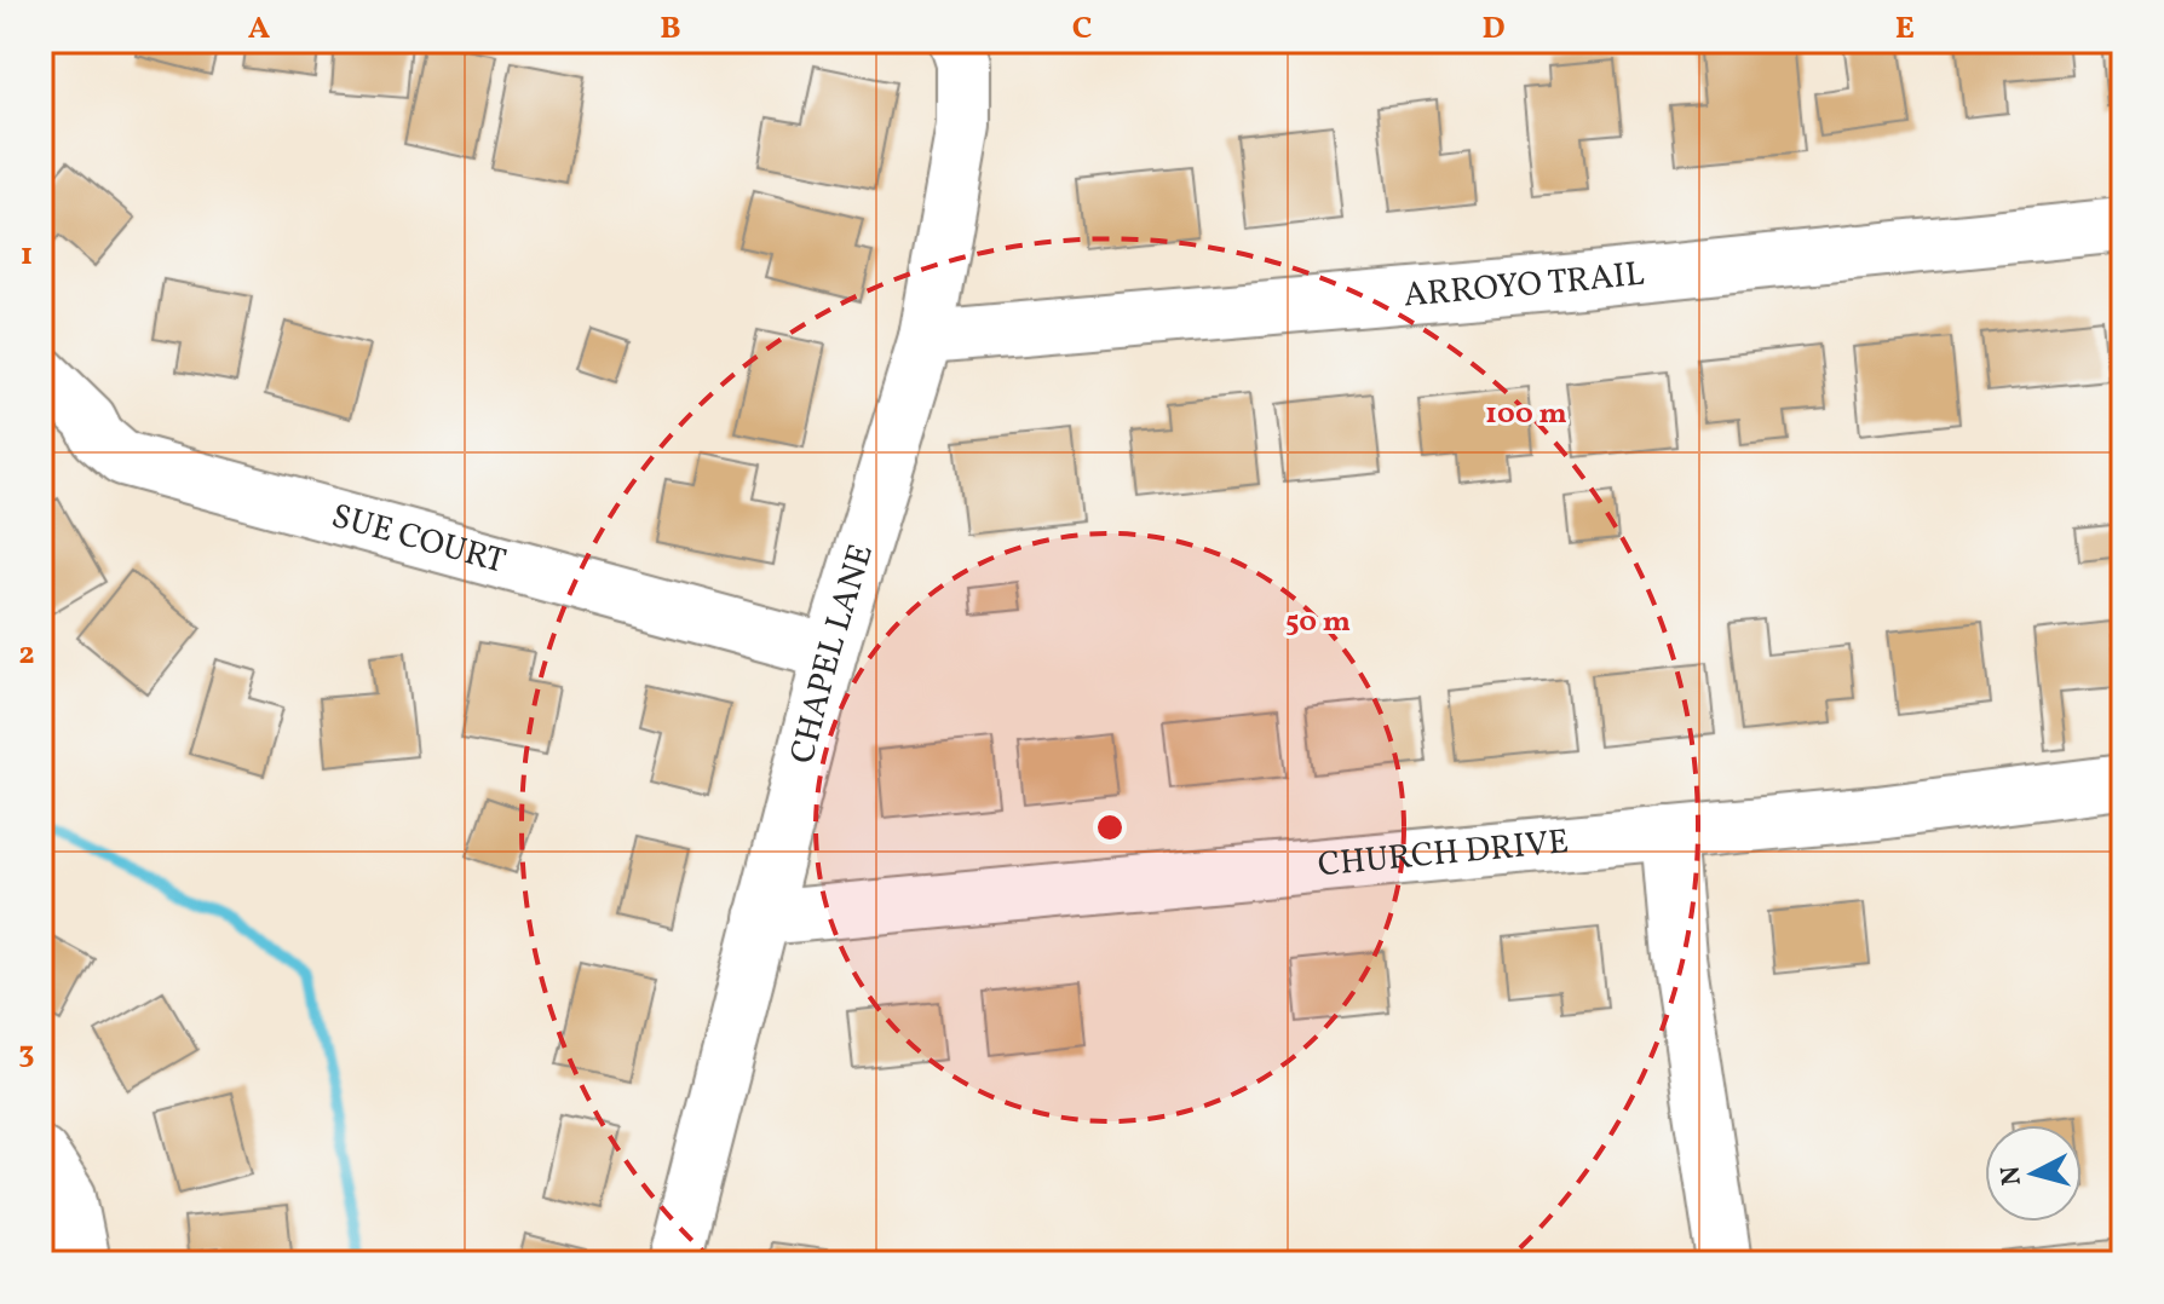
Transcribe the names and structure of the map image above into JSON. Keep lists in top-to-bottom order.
{
  "streets": {
    "street": [
      "ARROYO TRAIL",
      "SUE COURT",
      "CHAPEL LANE",
      "CHURCH DRIVE"
    ]
  },
  "crossings": [
    ["ARROYO TRAIL", "CHAPEL LANE"],
    ["SUE COURT", "CHAPEL LANE"],
    ["CHAPEL LANE", "CHURCH DRIVE"]
  ],
  "north": "left",
  "grid": {
    "columns": [
      "A",
      "B",
      "C",
      "D",
      "E"
    ],
    "rows": ["1", "2", "3"]
  },
  "rings": ["100 m", "50 m"]
}
